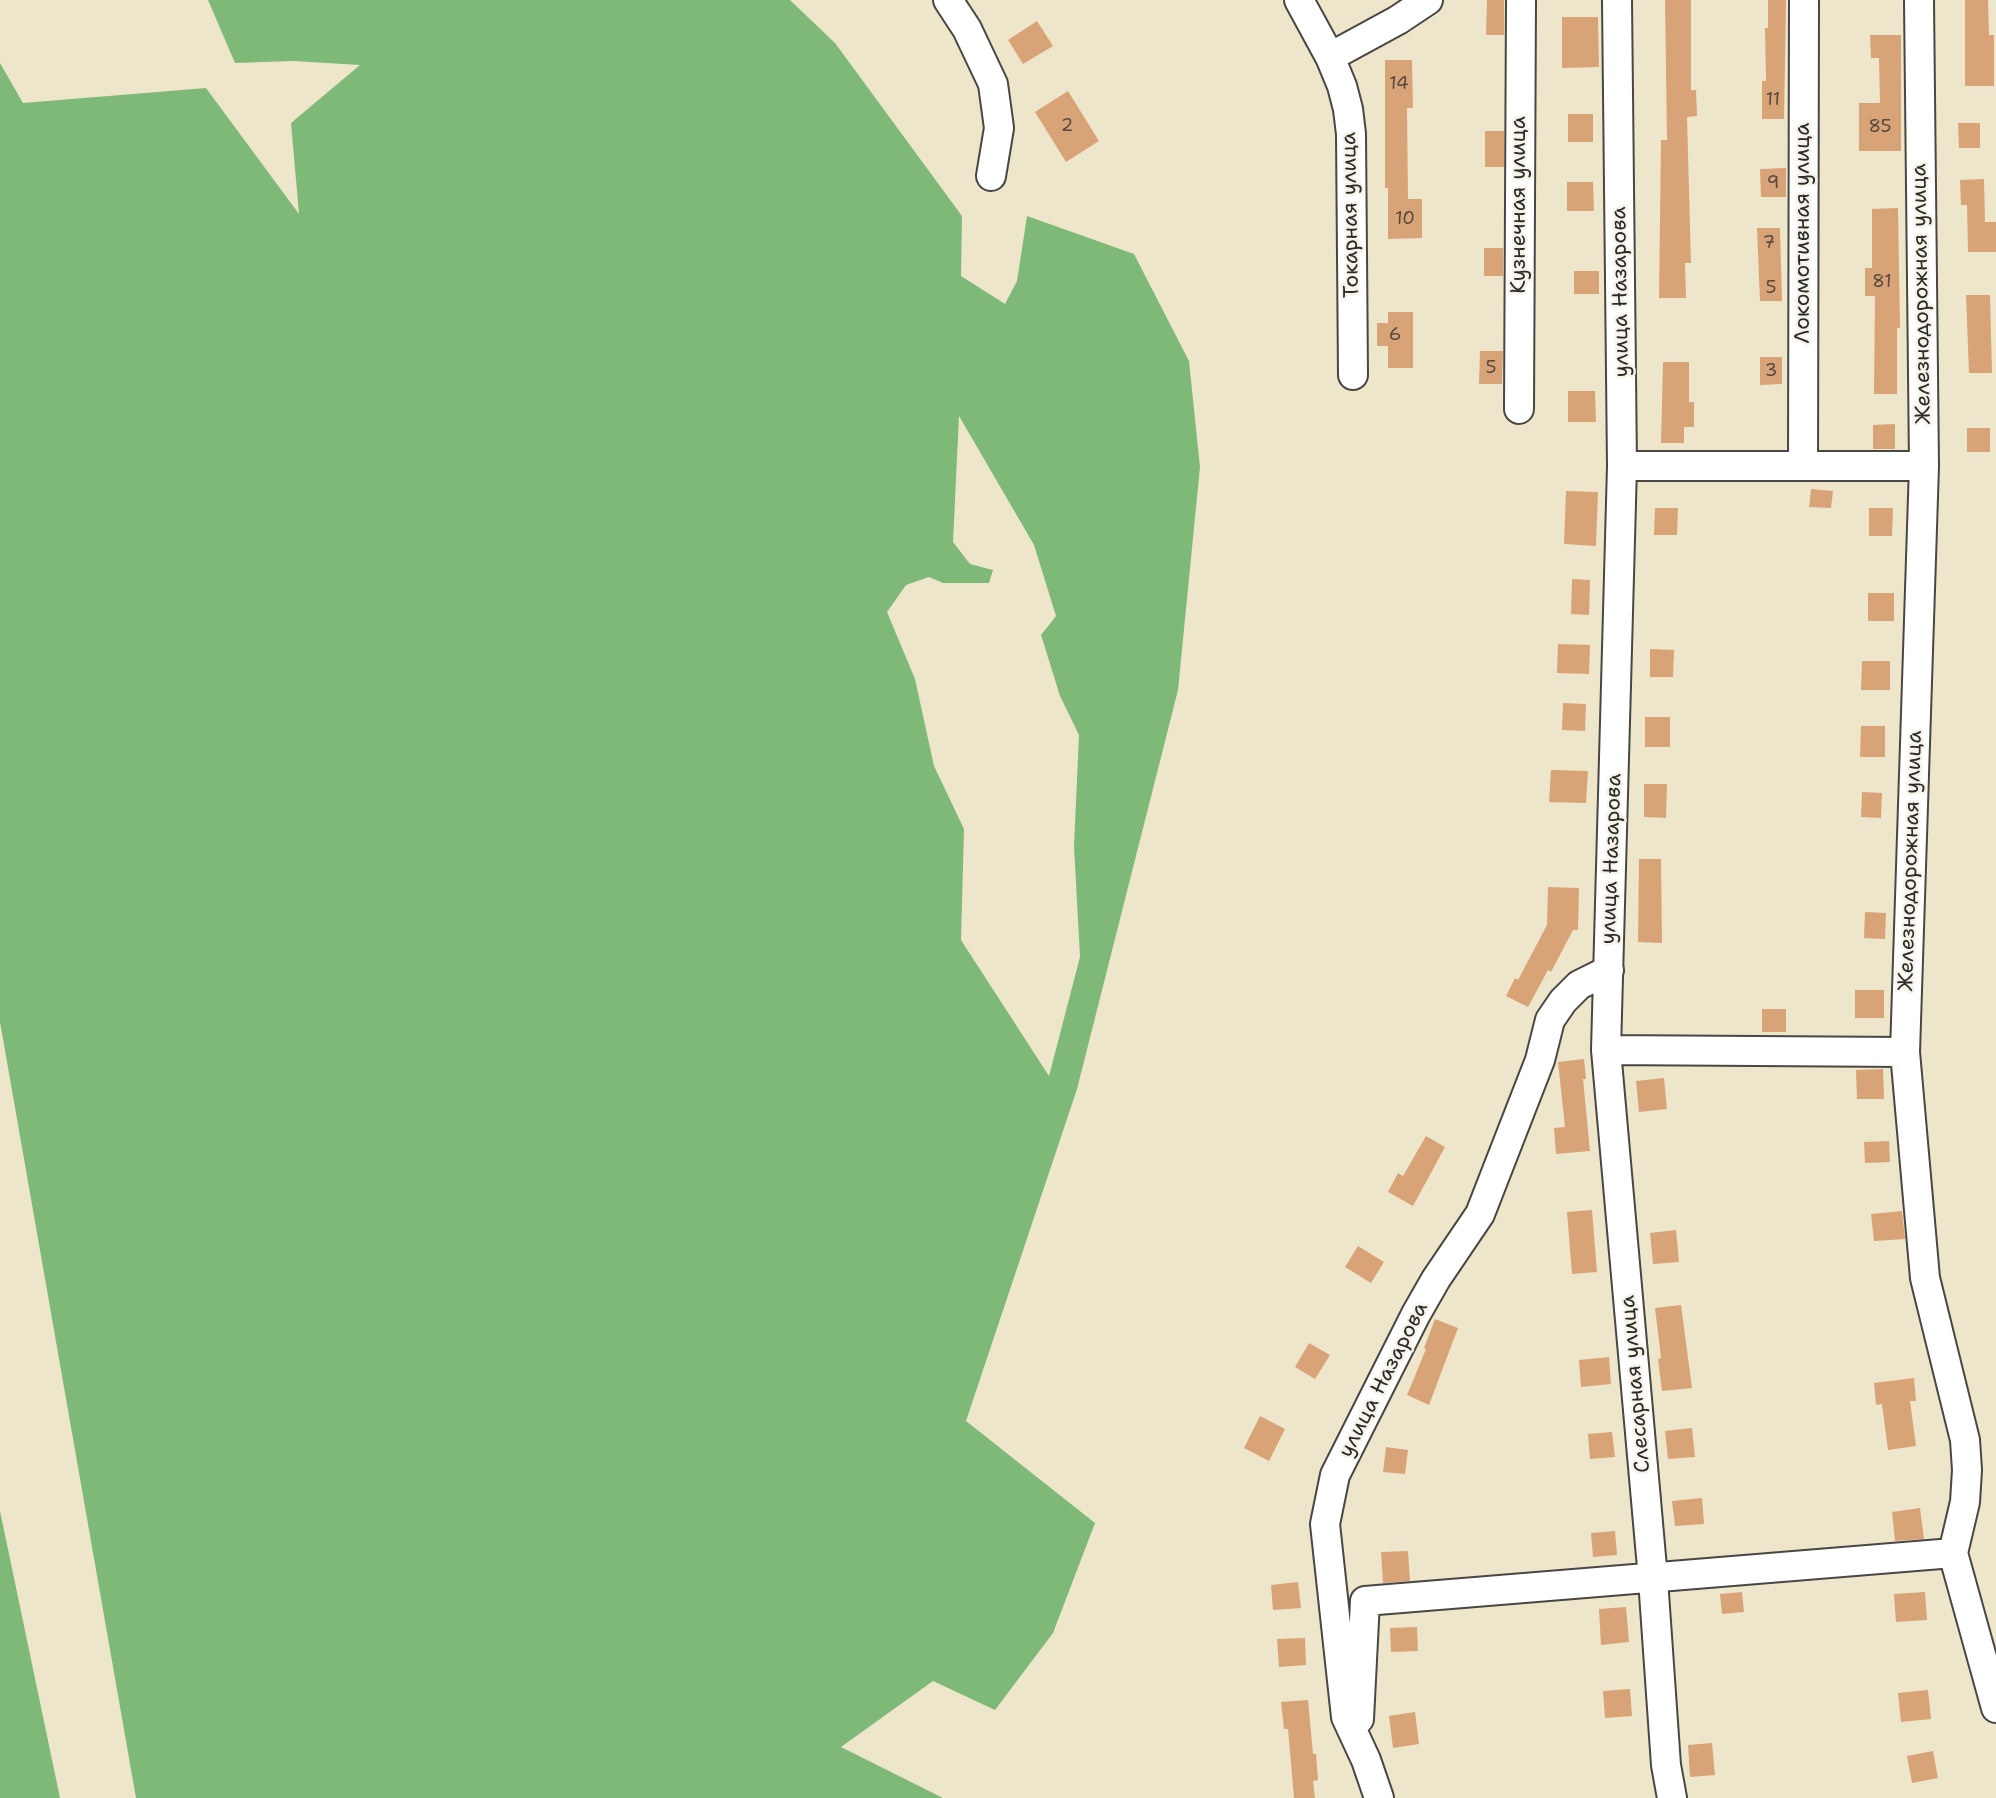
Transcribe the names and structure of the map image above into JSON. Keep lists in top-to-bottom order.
{
  "streets": {
    "street": [
      "Кузнечная улица",
      "Токарная улица",
      "Локомотивная улица",
      "улица Назарова",
      "Железнодорожная улица",
      "Слесарная улица"
    ]
  },
  "crossings": [
    ["улица Назарова", "Слесарная улица"]
  ],
  "house_numbers": [
    "14",
    "11",
    "2",
    "85",
    "9",
    "10",
    "7",
    "81",
    "5",
    "6",
    "5",
    "3"
  ]
}
